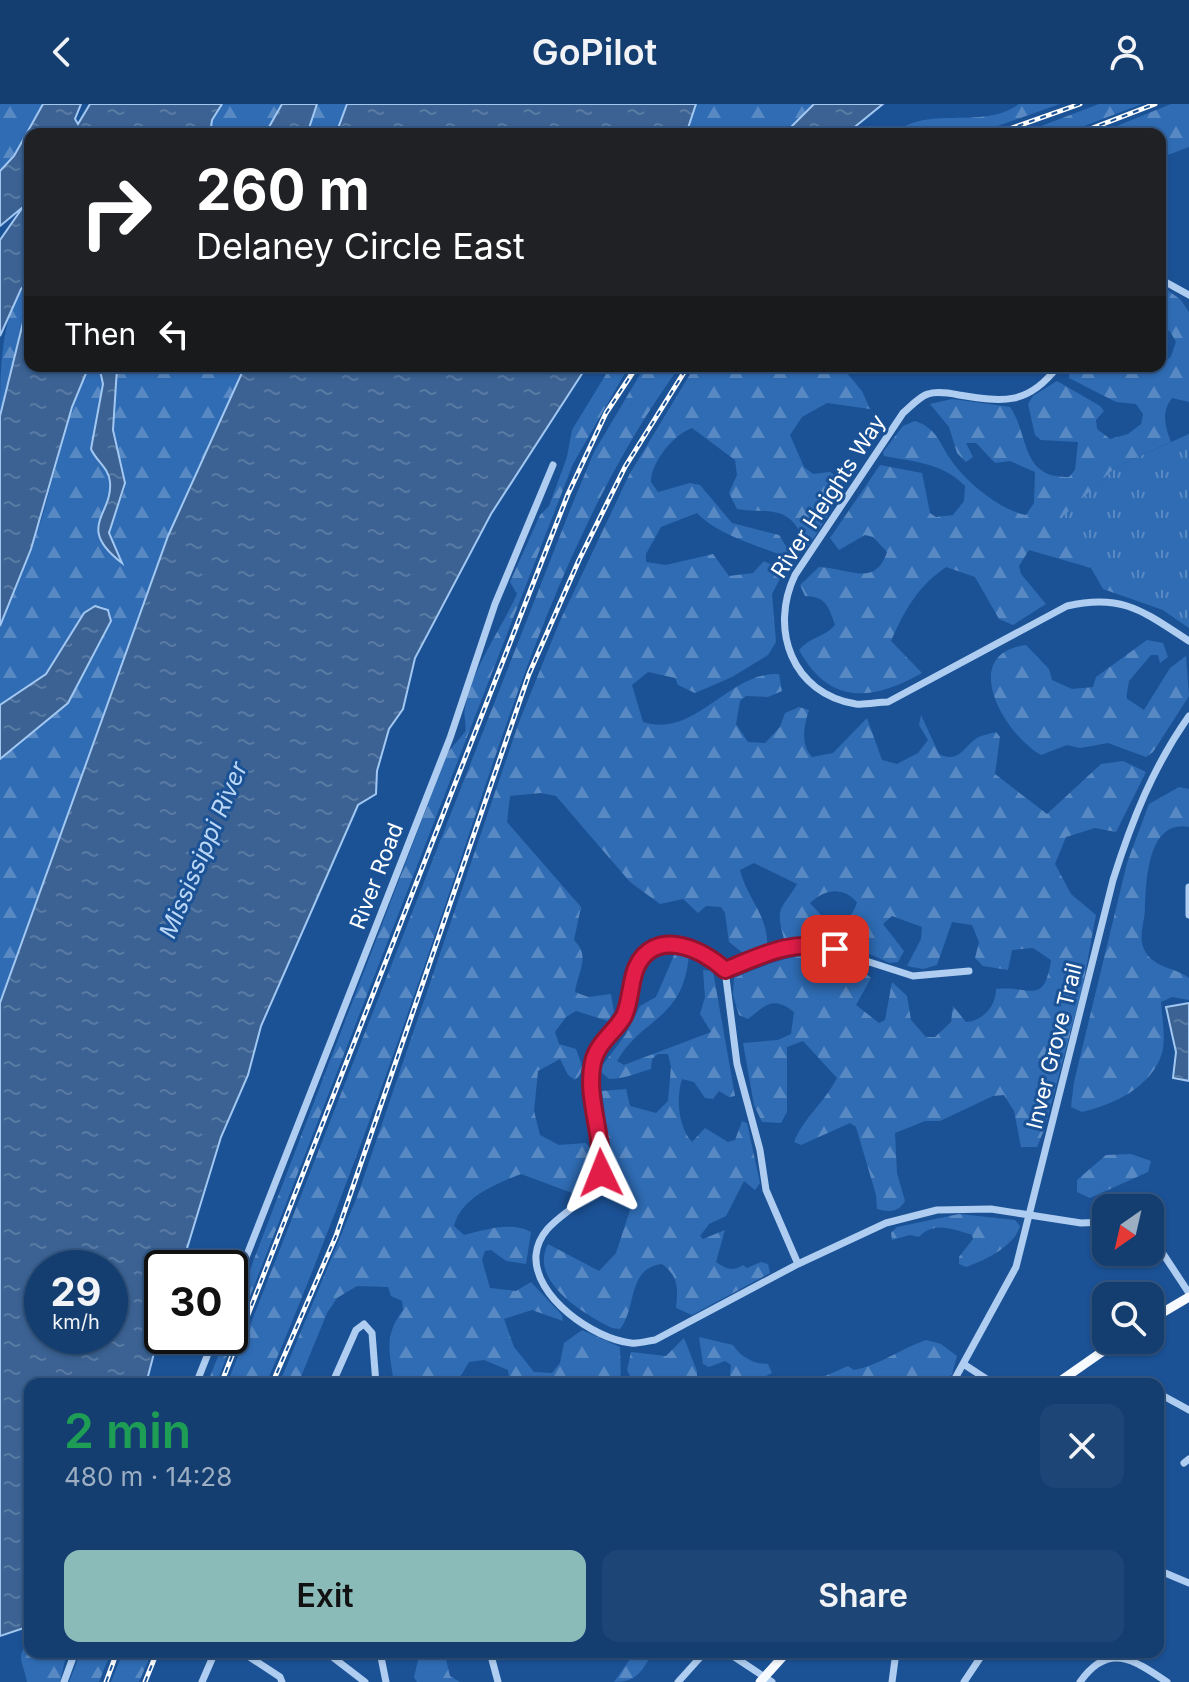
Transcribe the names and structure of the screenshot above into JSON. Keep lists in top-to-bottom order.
{
  "streets": {
    "street": ["River Heights Way", "River Road", "Inver Grove Trail"]
  },
  "water": ["Mississippi River"],
  "north": "bottom left",
  "page": {
    "header": "GoPilot",
    "turn": ["260 m", "Delaney Circle East"],
    "then": "Then",
    "speed": "29 km/h",
    "limit": "30",
    "heading": ["2 min", "480 m · 14:28"],
    "buttons": ["Exit", "Share"]
  }
}
